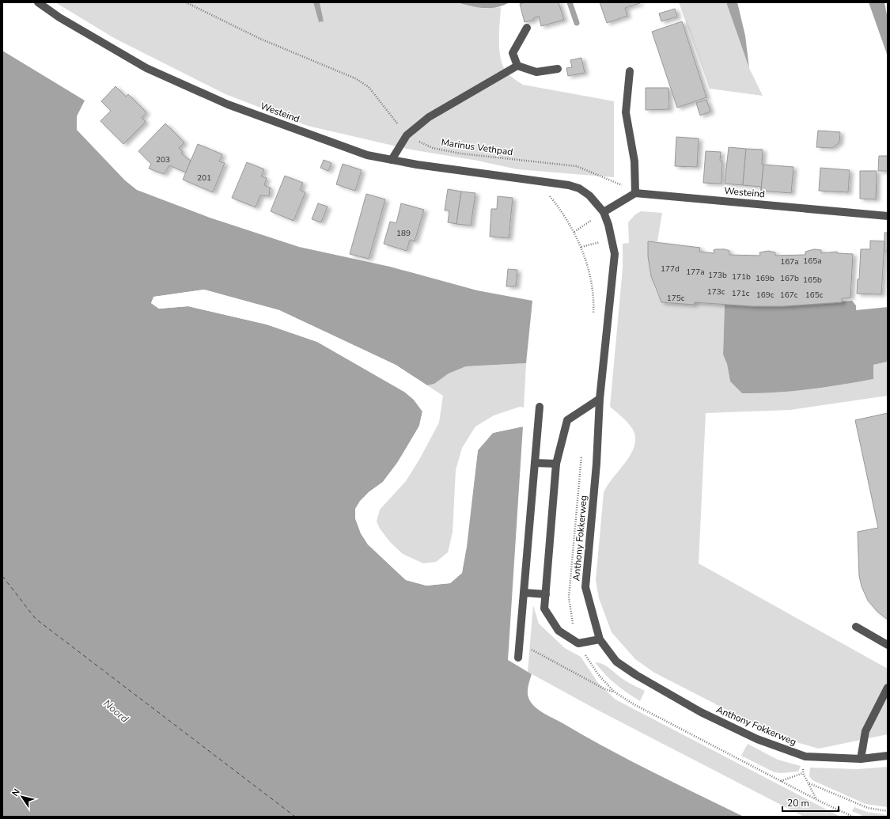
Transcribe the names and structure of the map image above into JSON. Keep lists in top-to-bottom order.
{
  "streets": {
    "street": ["Westeind", "Anthony Fokkerweg"],
    "path": ["Marinus Vethpad"]
  },
  "crossings": [
    ["Westeind", "Marinus Vethpad"],
    ["Westeind", "Anthony Fokkerweg"]
  ],
  "water": ["Noord"],
  "house_numbers": [
    "203",
    "201",
    "189",
    "165a",
    "167a",
    "177d",
    "177a",
    "173b",
    "171b",
    "169b",
    "167b",
    "165b",
    "173c",
    "171c",
    "169c",
    "167c",
    "165c",
    "175c"
  ],
  "scale_bar": "20 m",
  "north": "top left"
}
